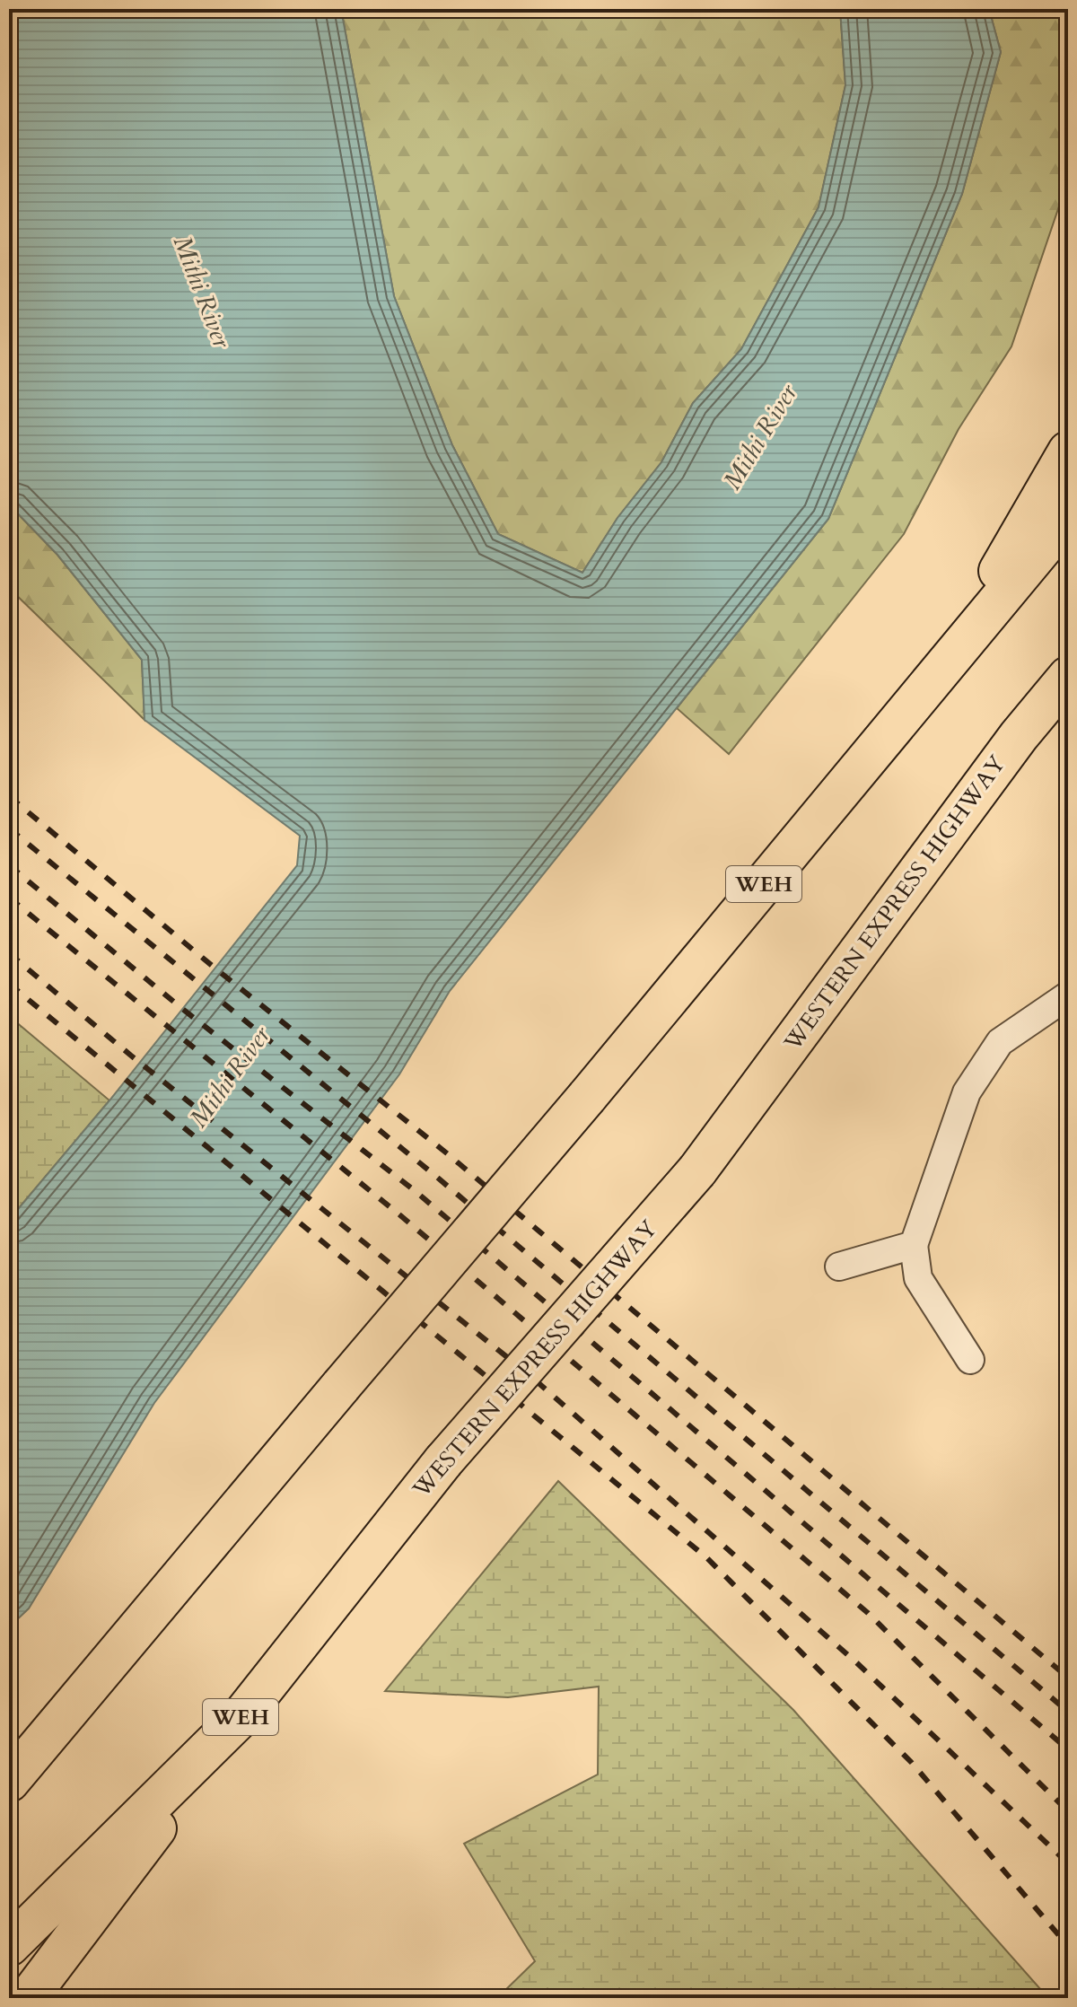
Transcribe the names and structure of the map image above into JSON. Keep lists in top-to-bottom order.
{
  "streets": {
    "highway": ["WEH", "WESTERN EXPRESS HIGHWAY"]
  },
  "water": ["Mithi River"]
}
